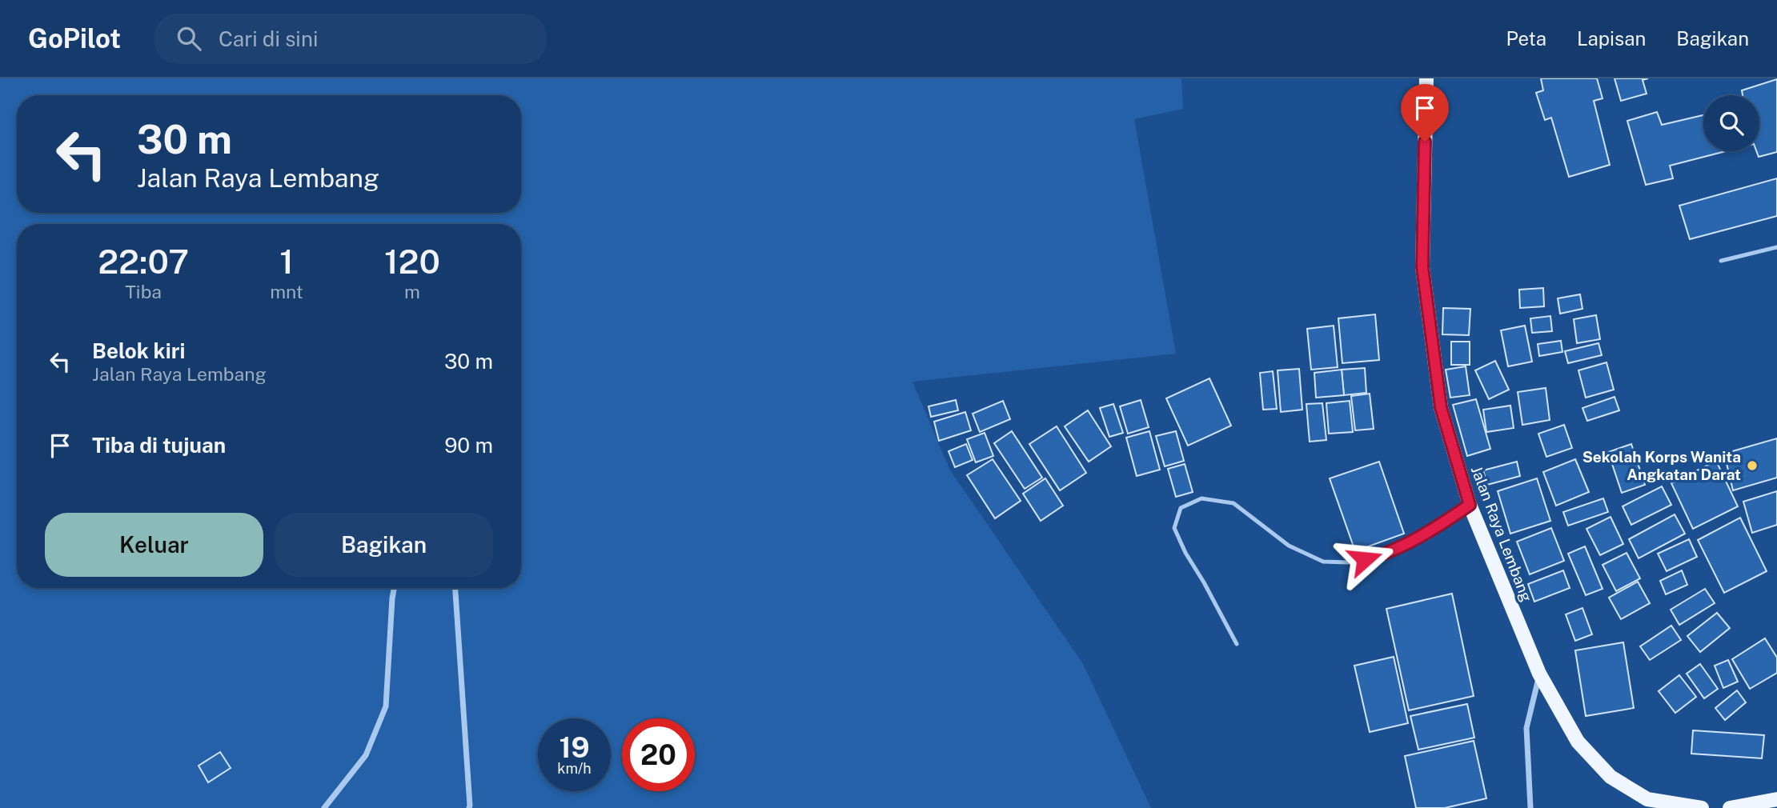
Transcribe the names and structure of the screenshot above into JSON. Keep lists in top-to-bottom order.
{
  "streets": {
    "main road": ["Jalan Raya Lembang"]
  },
  "places": ["Sekolah Korps Wanita Angkatan Darat"],
  "page": {
    "header": "GoPilot",
    "search": "Cari di sini",
    "nav": ["Peta", "Lapisan", "Bagikan"],
    "turn": ["30 m", "Jalan Raya Lembang"],
    "eta": [
      "22:07",
      "Tiba",
      "1",
      "mnt",
      "120",
      "m"
    ],
    "list": [
      {
        "name": "Belok kiri",
        "note": "Jalan Raya Lembang",
        "value": "30 m"
      },
      {
        "name": "Tiba di tujuan",
        "value": "90 m"
      }
    ],
    "buttons": ["Keluar", "Bagikan"],
    "speed": "19 km/h",
    "limit": "20"
  }
}
